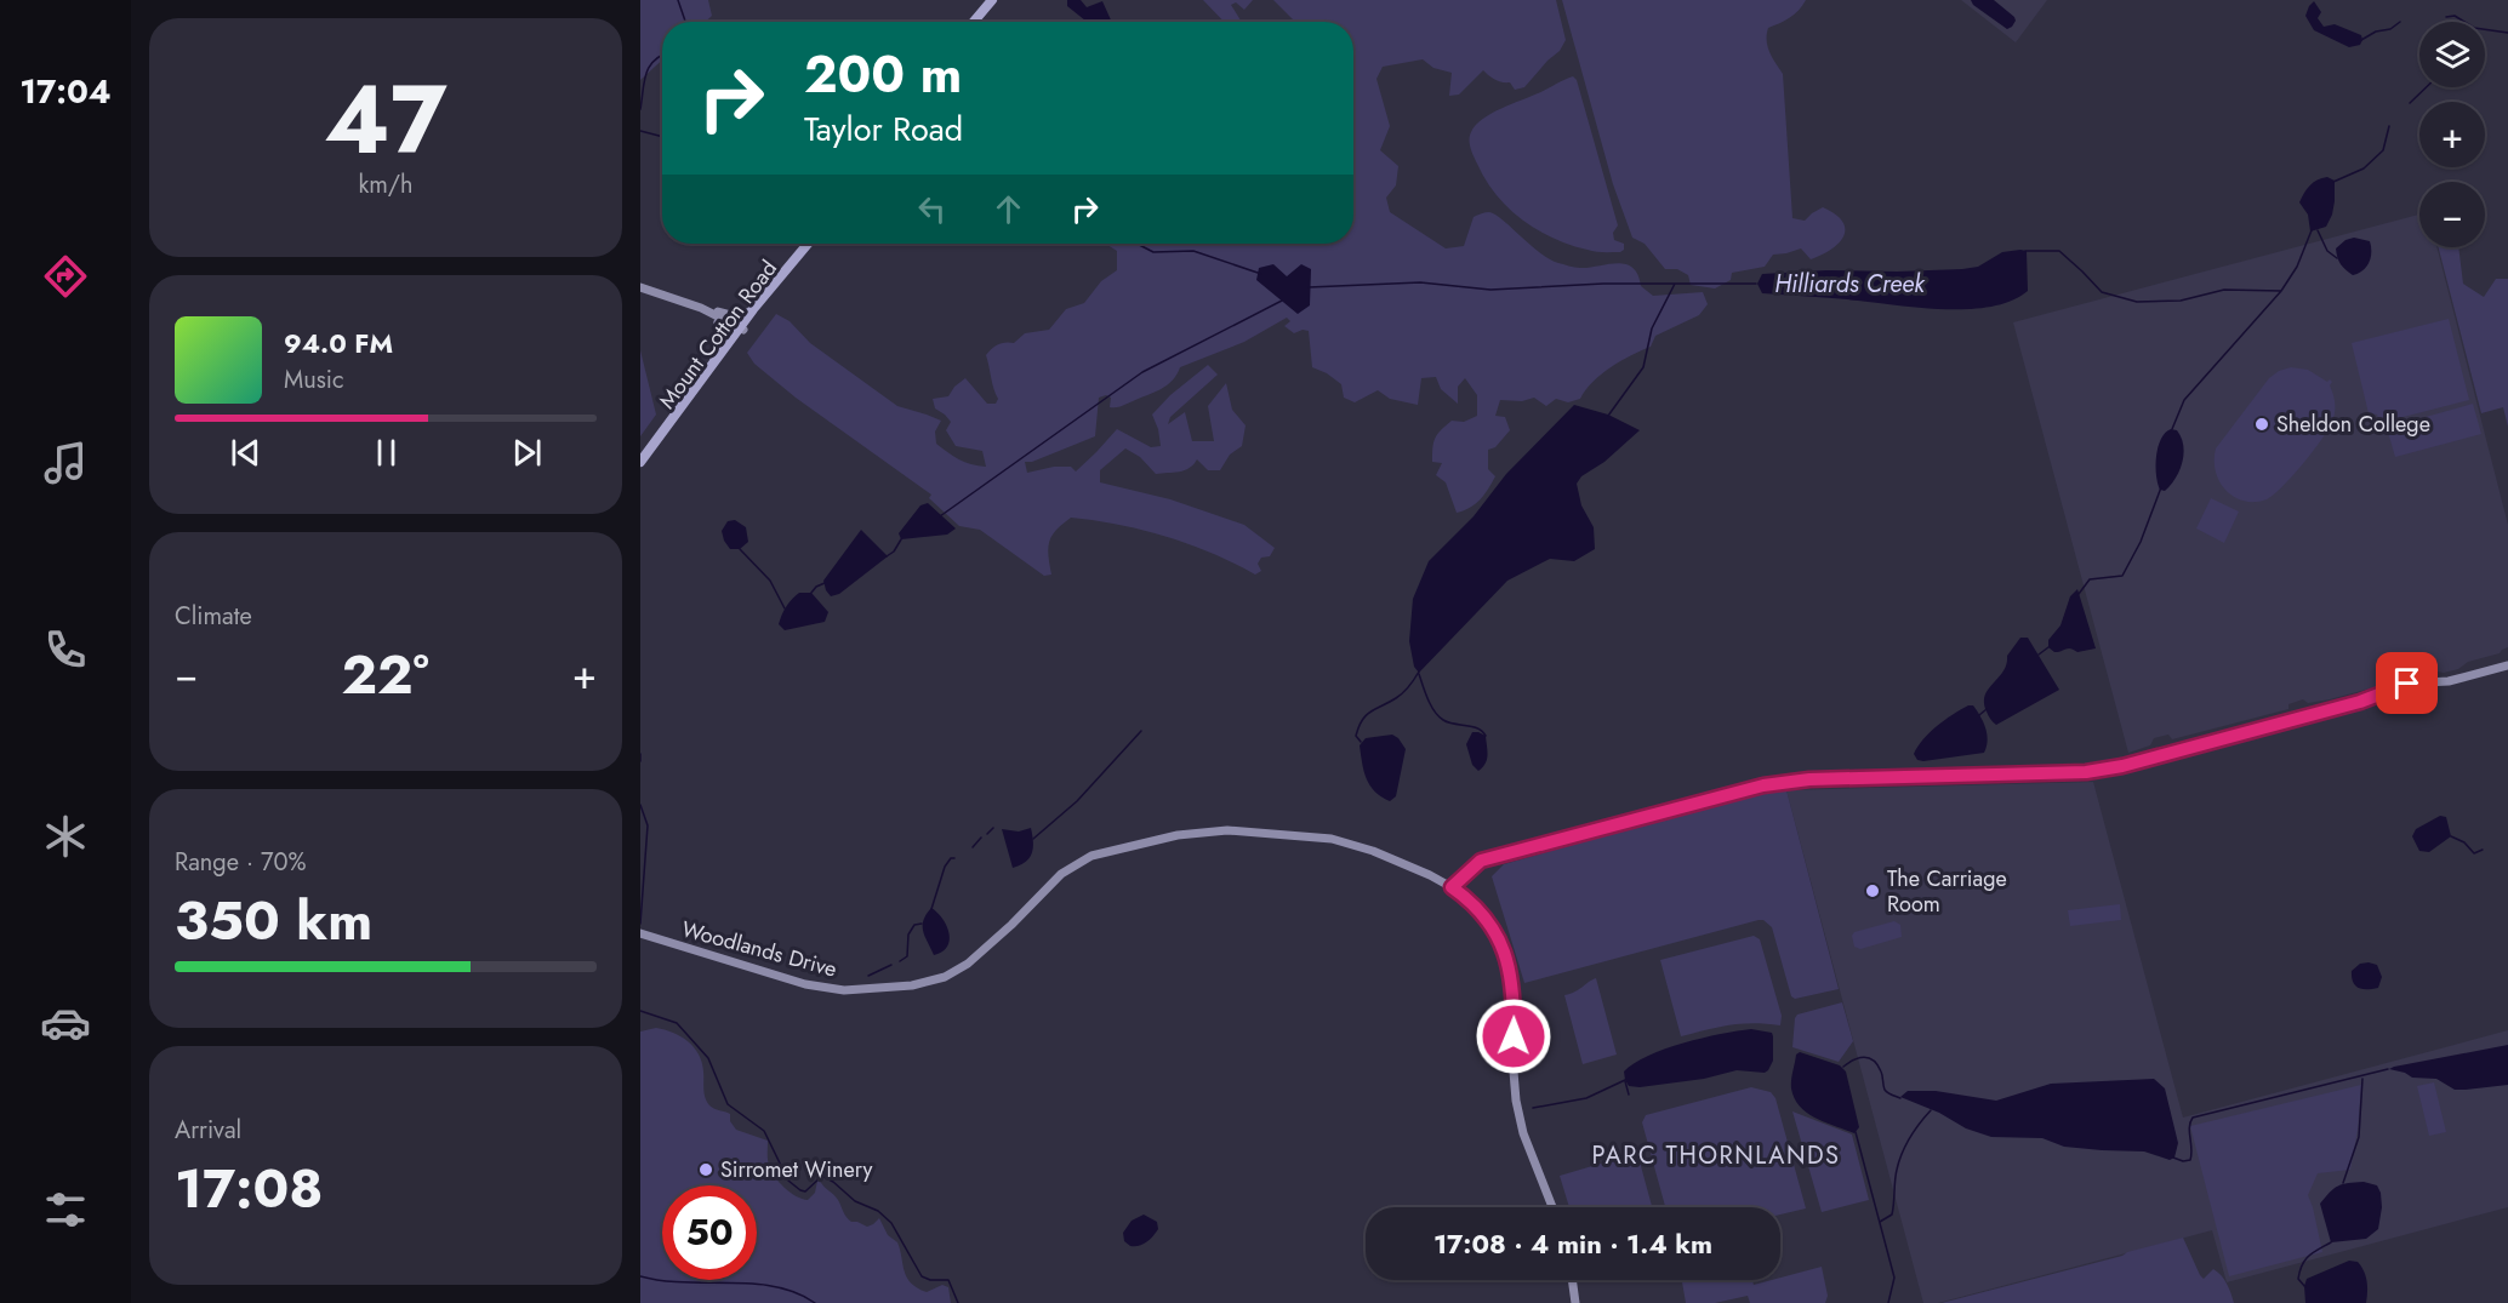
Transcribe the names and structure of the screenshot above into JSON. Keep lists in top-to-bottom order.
{
  "streets": {
    "main road": ["Mount Cotton Road", "Woodlands Drive"]
  },
  "districts": ["PARC THORNLANDS"],
  "water": ["Hilliards Creek"],
  "places": ["Sheldon College", "The Carriage Room", "Sirromet Winery"],
  "page": {
    "tabs": "17:04",
    "tile": [
      ["47", "km/h"],
      "Climate",
      ["Range · 70%", "350 km"],
      ["Arrival", "17:08"]
    ],
    "map_buttons": ["+", "−"],
    "turn": ["200 m", "Taylor Road"],
    "song": ["94.0 FM", "Music"],
    "heat": ["−", "22°", "+"],
    "limit": "50",
    "trip": "17:08 · 4 min · 1.4 km"
  }
}
